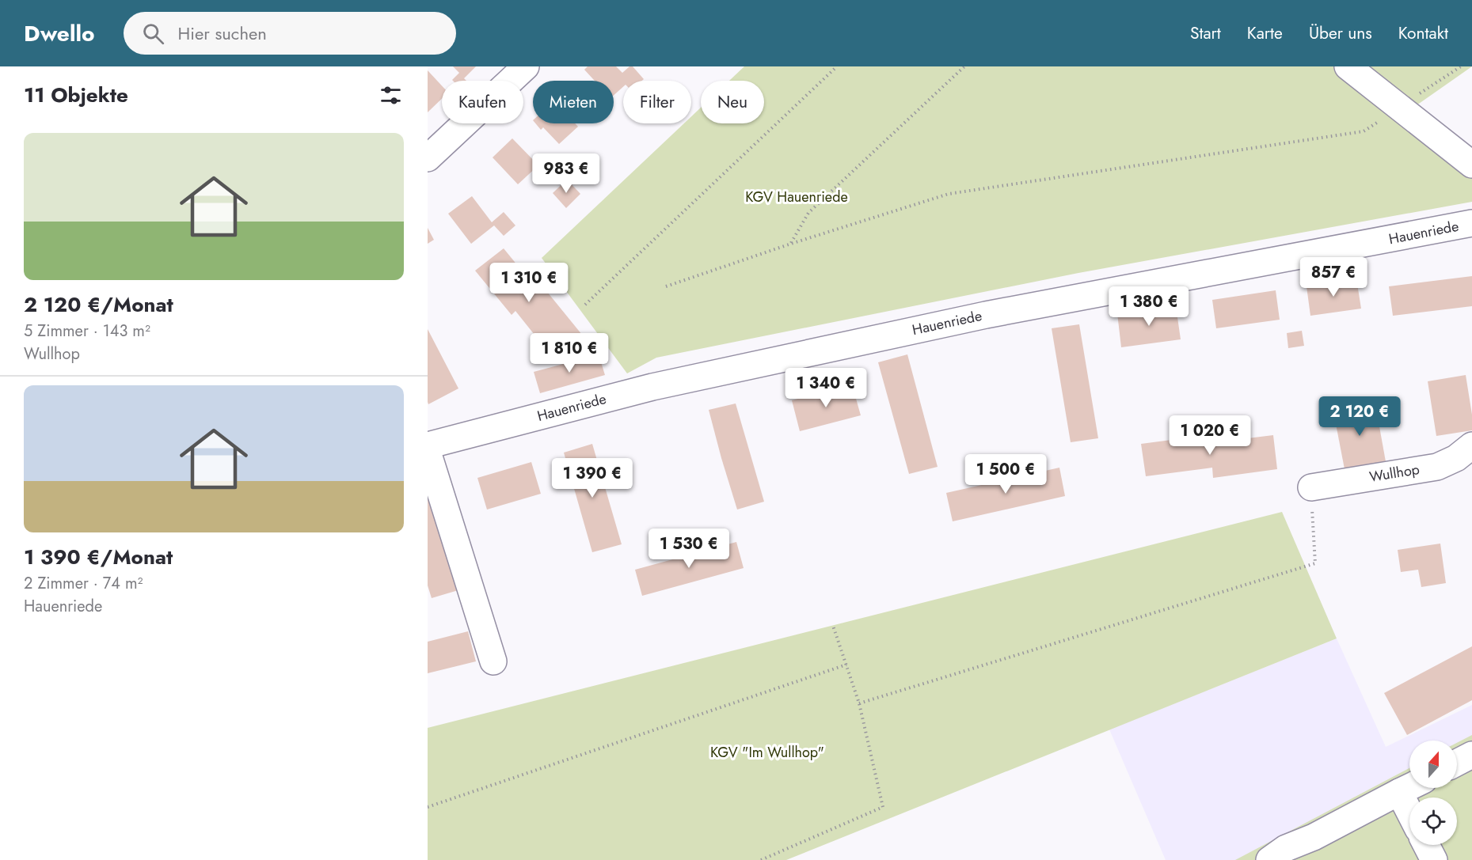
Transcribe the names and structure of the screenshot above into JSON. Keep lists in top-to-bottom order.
{
  "streets": {
    "street": ["Hauenriede", "Wullhop"]
  },
  "parks": ["KGV Hauenriede", "KGV \"Im Wullhop\""],
  "north": "top",
  "page": {
    "header": "Dwello",
    "search": "Hier suchen",
    "nav": [
      "Start",
      "Karte",
      "Über uns",
      "Kontakt"
    ],
    "heading": "11 Objekte",
    "chip": [
      "Kaufen",
      "Mieten",
      "Filter",
      "Neu"
    ],
    "list": [
      {
        "name": "2 120 €/Monat",
        "note": "5 Zimmer · 143 m² · Wullhop"
      },
      {
        "name": "1 390 €/Monat",
        "note": "2 Zimmer · 74 m² · Hauenriede"
      }
    ],
    "price": [
      "983 €",
      "857 €",
      "1 310 €",
      "1 380 €",
      "1 810 €",
      "1 340 €",
      "2 120 €",
      "1 020 €",
      "1 500 €",
      "1 390 €",
      "1 530 €"
    ]
  }
}
